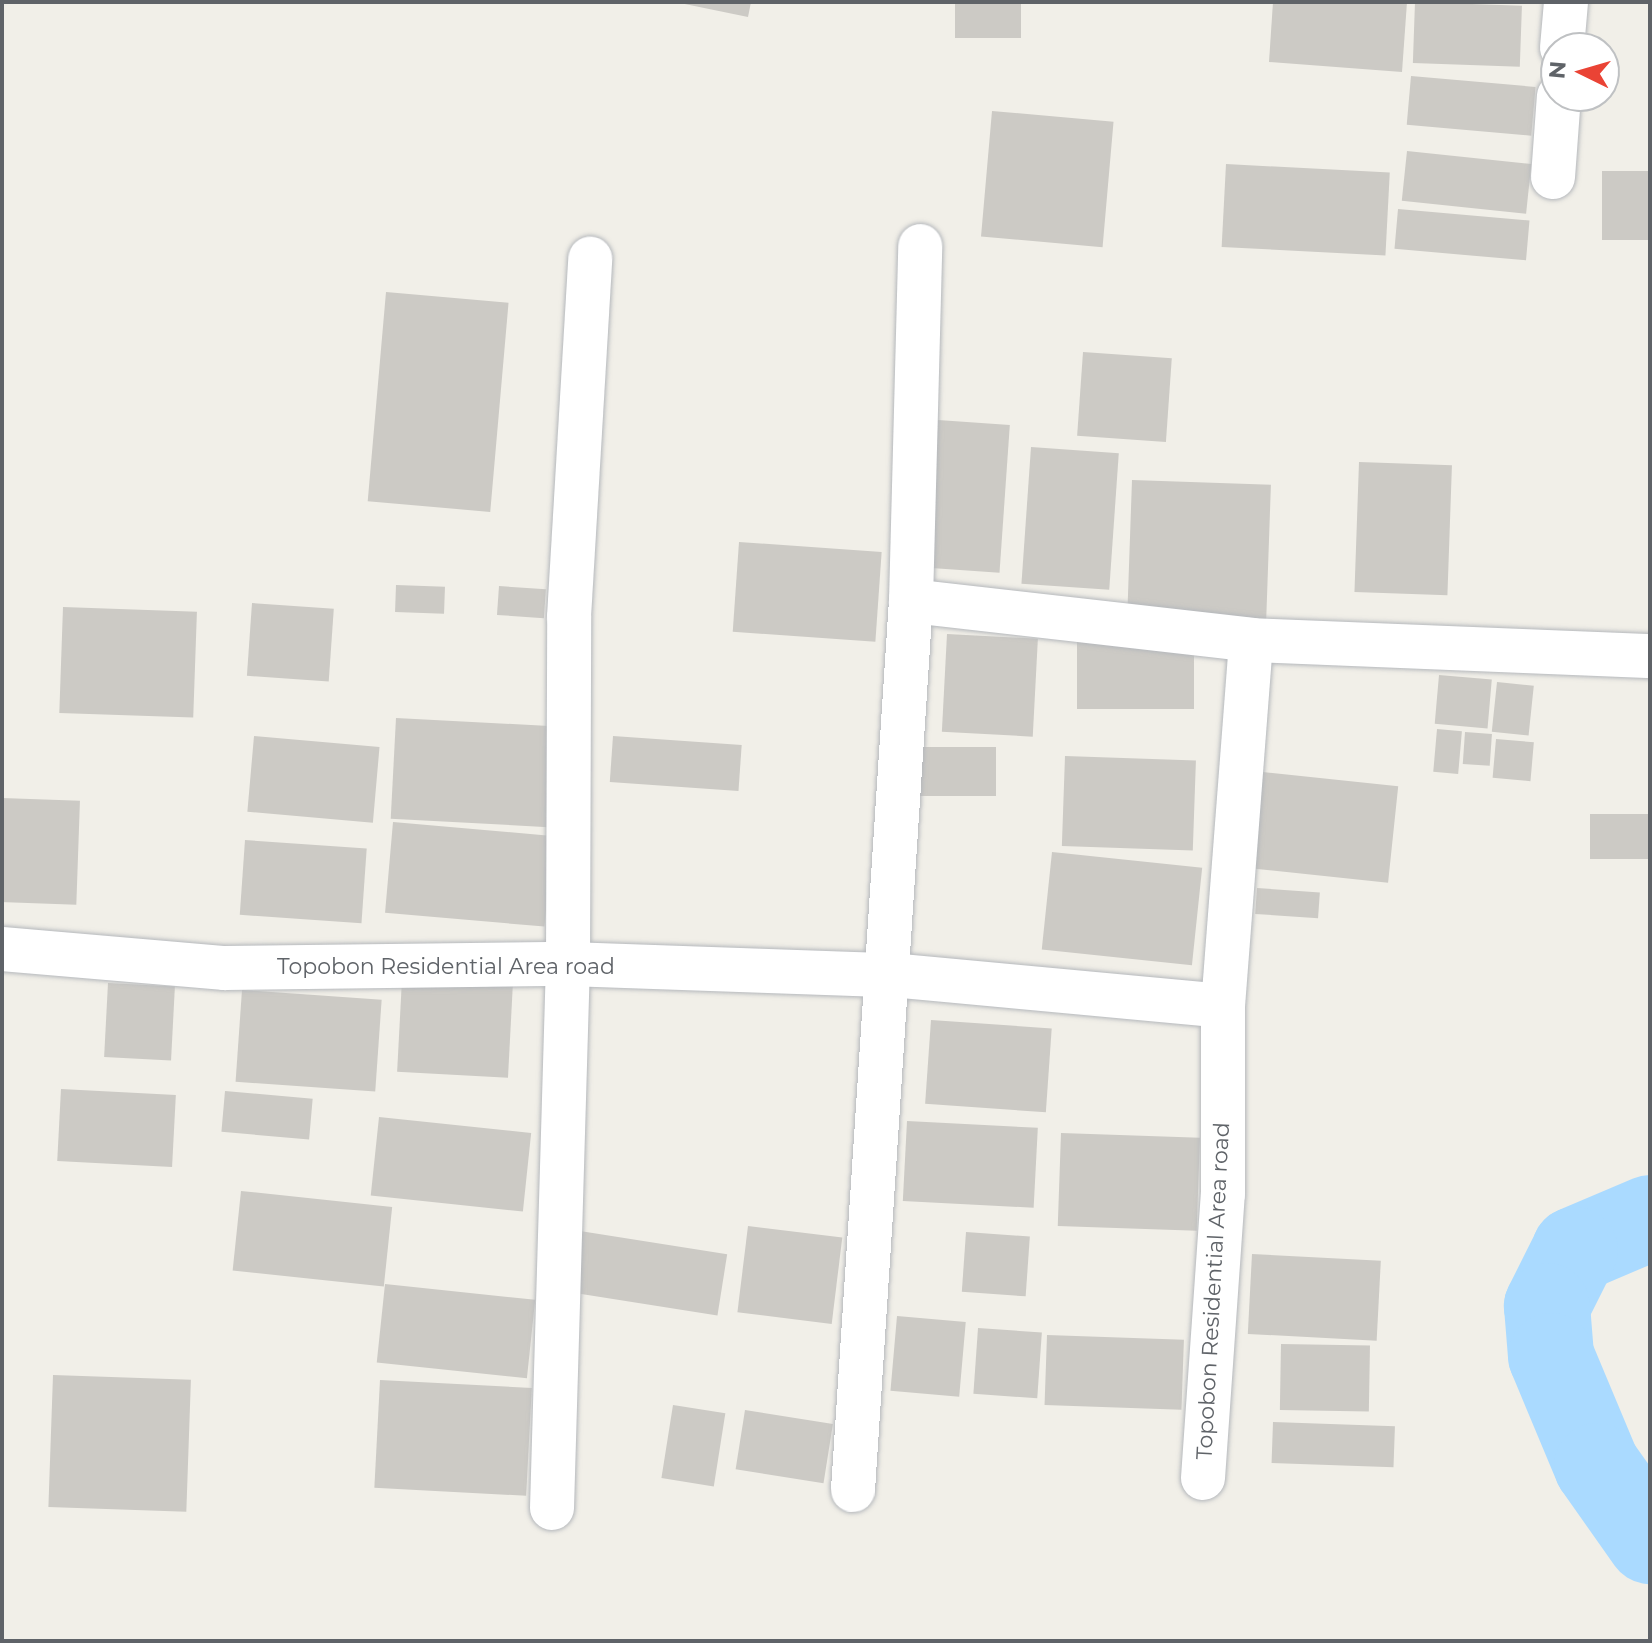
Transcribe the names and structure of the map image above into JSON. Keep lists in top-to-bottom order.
{
  "streets": {
    "street": ["Topobon Residential Area road"]
  },
  "north": "left"
}
